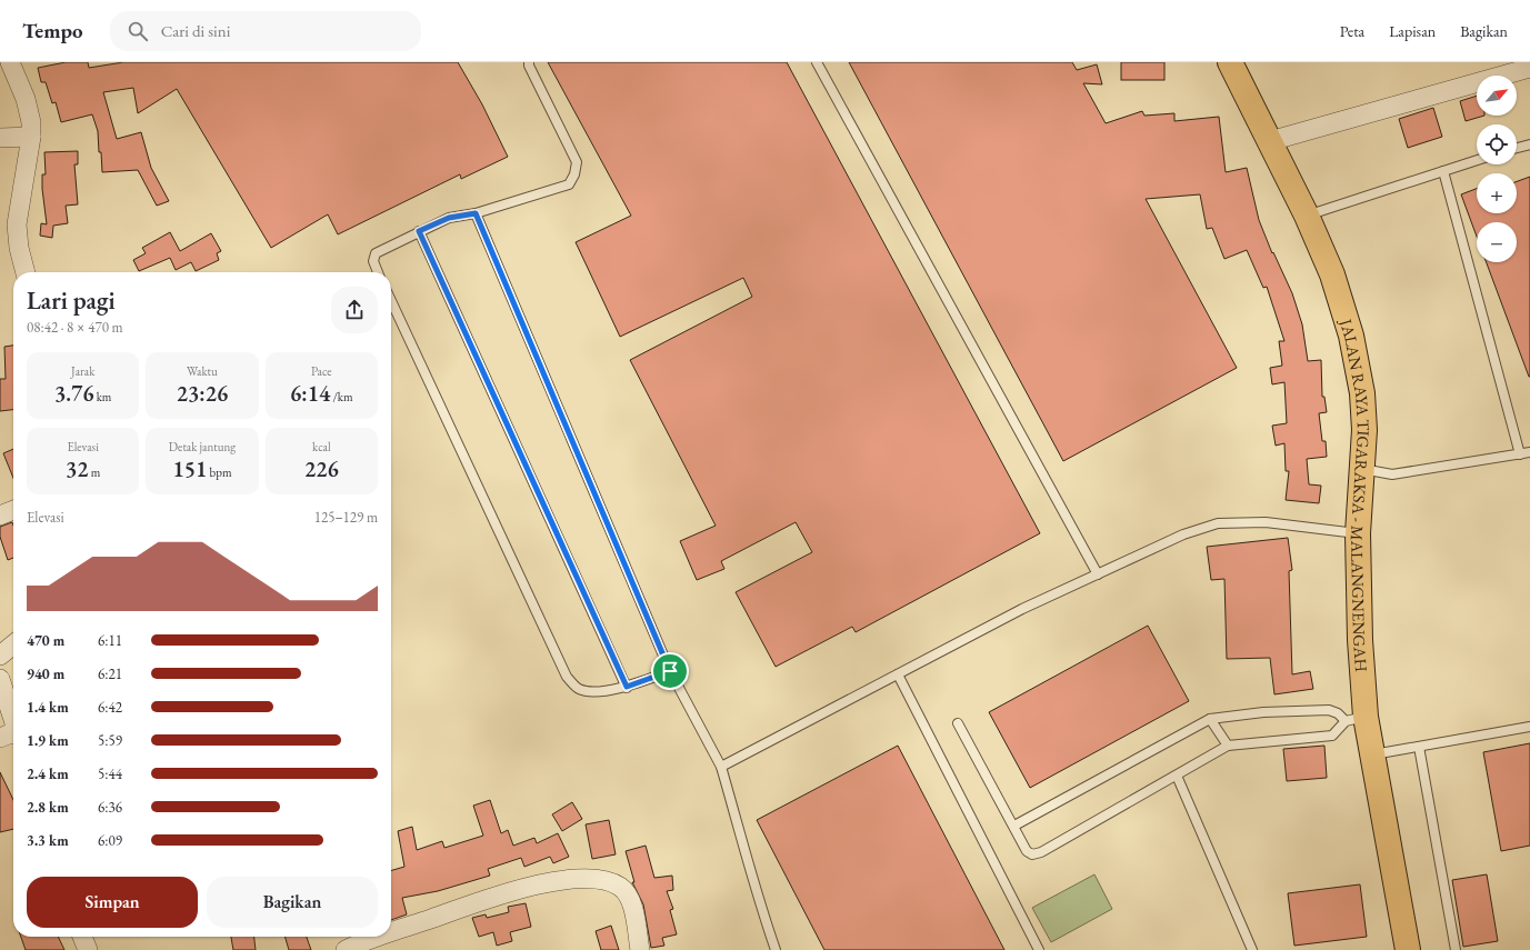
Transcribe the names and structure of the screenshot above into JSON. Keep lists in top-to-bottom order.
{
  "streets": {
    "main road": ["JALAN RAYA TIGARAKSA - MALANGNENGAH"]
  },
  "north": "top right",
  "page": {
    "header": "Tempo",
    "search": "Cari di sini",
    "nav": ["Peta", "Lapisan", "Bagikan"],
    "map_buttons": ["+", "−"],
    "heading": ["Lari pagi", "08:42 · 8 × 470 m"],
    "stats": [
      ["Jarak", "3.76 km"],
      ["Waktu", "23:26"],
      ["Pace", "6:14 /km"],
      ["Elevasi", "32 m"],
      ["Detak jantung", "151 bpm"],
      ["kcal", "226"]
    ],
    "chart": ["Elevasi", "125–129 m"],
    "list": [
      {
        "name": "470 m",
        "note": "6:11"
      },
      {
        "name": "940 m",
        "note": "6:21"
      },
      {
        "name": "1.4 km",
        "note": "6:42"
      },
      {
        "name": "1.9 km",
        "note": "5:59"
      },
      {
        "name": "2.4 km",
        "note": "5:44"
      },
      {
        "name": "2.8 km",
        "note": "6:36"
      },
      {
        "name": "3.3 km",
        "note": "6:09"
      }
    ],
    "buttons": ["Simpan", "Bagikan"]
  }
}
